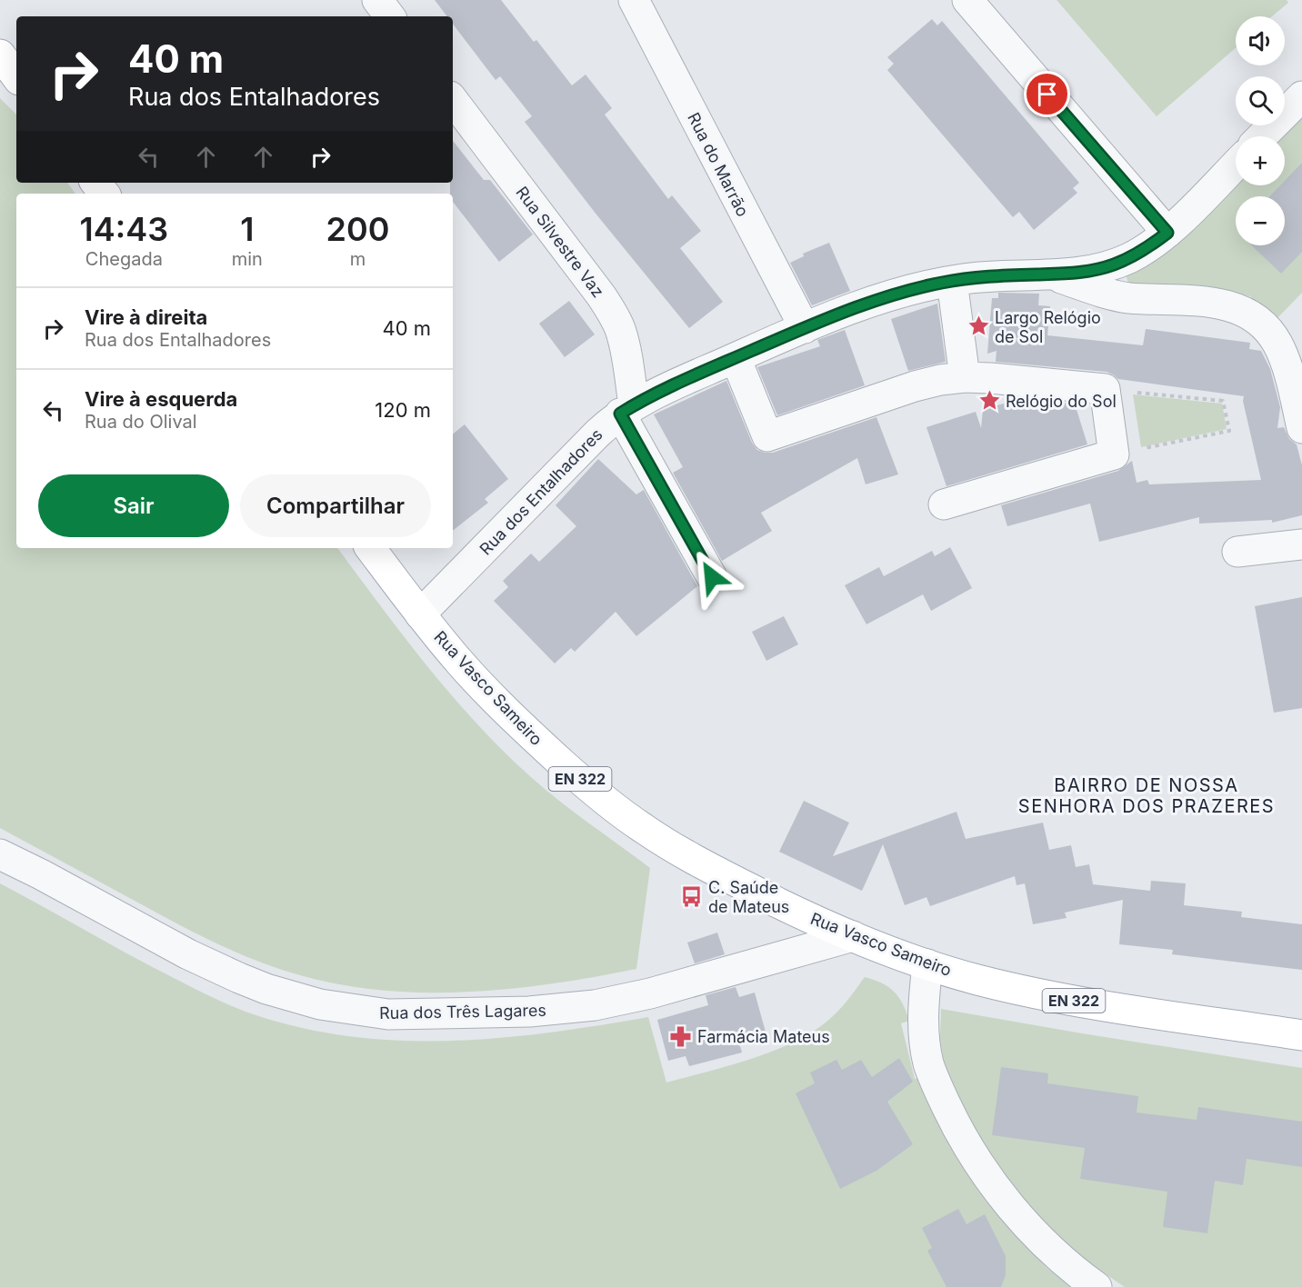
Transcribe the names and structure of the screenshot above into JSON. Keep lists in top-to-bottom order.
{
  "streets": {
    "main road": ["Rua Vasco Sameiro", "EN 322"],
    "street": [
      "Rua do Marrão",
      "Rua Silvestre Vaz",
      "Rua dos Entalhadores",
      "Rua dos Três Lagares"
    ]
  },
  "crossings": [
    ["Rua do Marrão", "Rua dos Entalhadores"],
    ["Rua Silvestre Vaz", "Rua dos Entalhadores"],
    ["Rua dos Entalhadores", "Rua Vasco Sameiro"],
    ["Rua Vasco Sameiro", "Rua dos Três Lagares"]
  ],
  "districts": ["BAIRRO DE NOSSA SENHORA DOS PRAZERES"],
  "places": {
    "place": ["Largo Relógio de Sol", "Relógio do Sol"],
    "bus stop": ["C. Saúde de Mateus"],
    "pharmacy": ["Farmácia Mateus"]
  },
  "page": {
    "map_buttons": ["+", "−"],
    "turn": ["40 m", "Rua dos Entalhadores"],
    "eta": [
      "14:43",
      "Chegada",
      "1",
      "min",
      "200",
      "m"
    ],
    "list": [
      {
        "name": "Vire à direita",
        "note": "Rua dos Entalhadores",
        "value": "40 m"
      },
      {
        "name": "Vire à esquerda",
        "note": "Rua do Olival",
        "value": "120 m"
      }
    ],
    "buttons": ["Sair", "Compartilhar"]
  }
}
